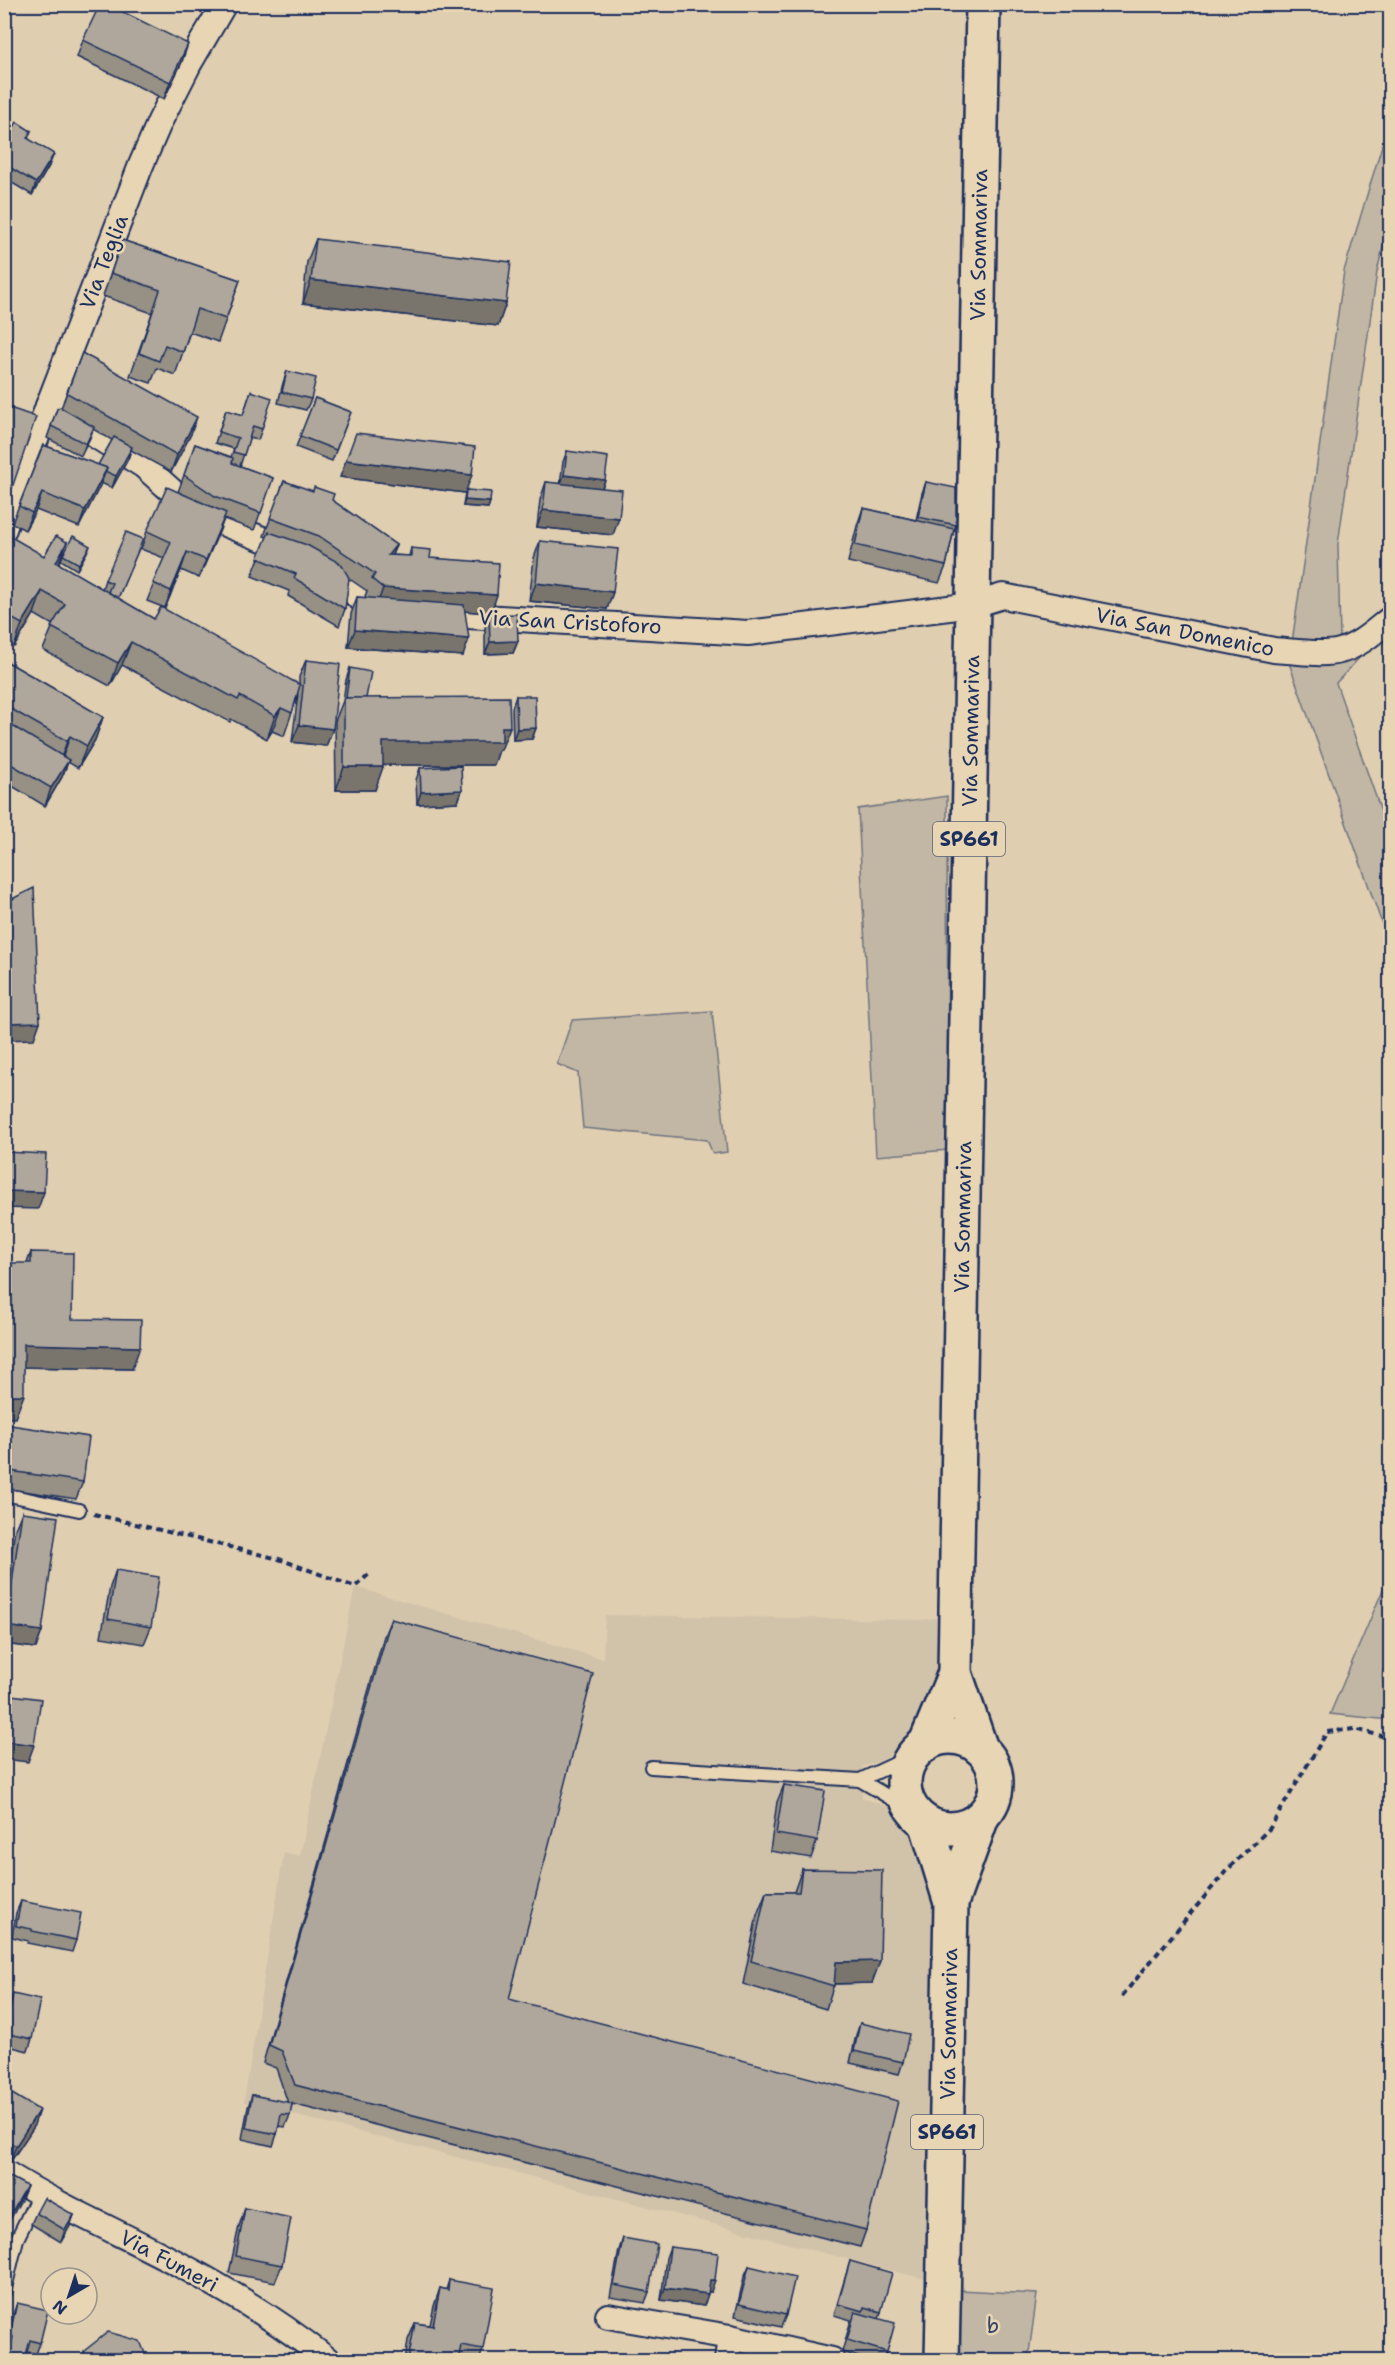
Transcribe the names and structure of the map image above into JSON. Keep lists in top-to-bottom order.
{
  "streets": {
    "main road": ["Via Sommariva", "SP661"],
    "street": [
      "Via Teglia",
      "Via San Cristoforo",
      "Via San Domenico",
      "Via Fumeri"
    ]
  },
  "crossings": [
    ["Via Sommariva", "Via San Cristoforo"],
    ["Via Sommariva", "Via San Domenico"],
    ["Via Teglia", "Via San Cristoforo"],
    ["Via San Cristoforo", "Via San Domenico"]
  ],
  "parks": ["b"],
  "north": "bottom left"
}
